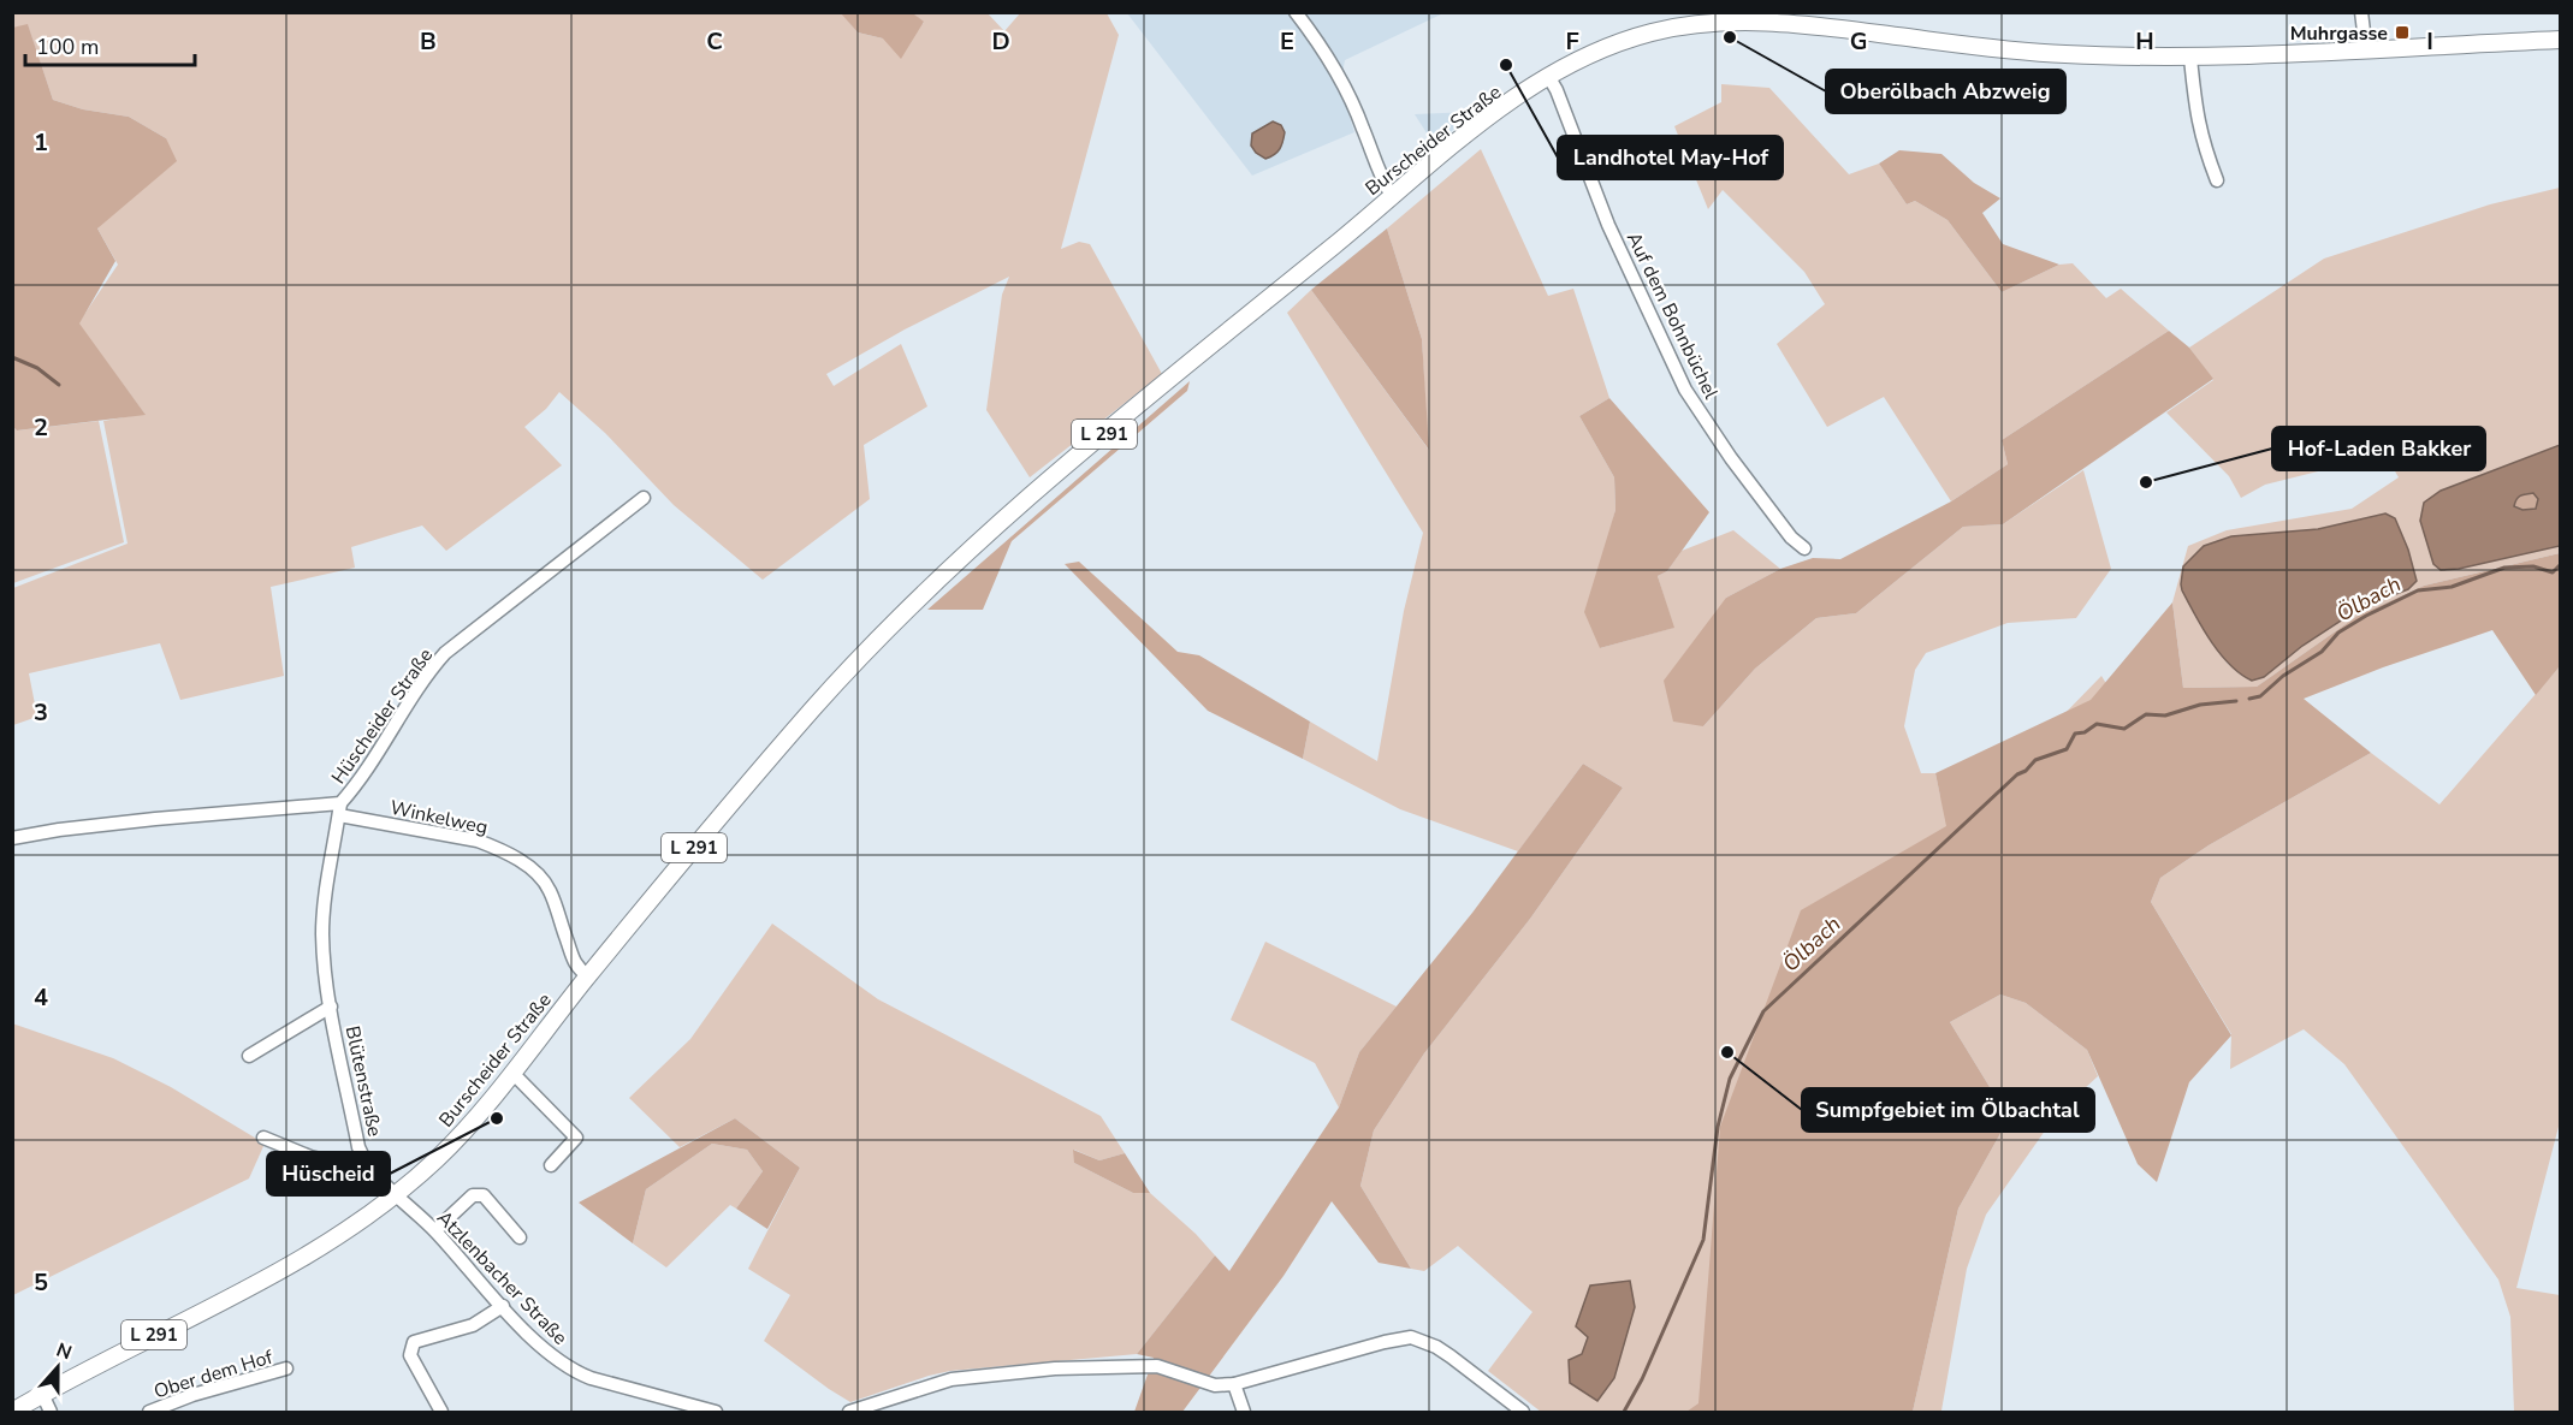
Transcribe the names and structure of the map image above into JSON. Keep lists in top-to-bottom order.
{
  "streets": {
    "main road": ["Burscheider Straße", "L 291"],
    "street": [
      "Auf dem Bohnbüchel",
      "Hüscheider Straße",
      "Winkelweg",
      "Blütenstraße",
      "Atzlenbacher Straße",
      "Ober dem Hof"
    ]
  },
  "crossings": [
    ["Burscheider Straße", "Auf dem Bohnbüchel"],
    ["Burscheider Straße", "Winkelweg"],
    ["Burscheider Straße", "Blütenstraße"],
    ["Burscheider Straße", "Atzlenbacher Straße"],
    ["Hüscheider Straße", "Winkelweg"],
    ["Hüscheider Straße", "Blütenstraße"],
    ["Winkelweg", "Blütenstraße"],
    ["Blütenstraße", "Atzlenbacher Straße"]
  ],
  "water": ["Ölbach"],
  "places": {
    "transit": ["Muhrgasse"],
    "other": [
      "Oberölbach Abzweig",
      "Landhotel May-Hof",
      "Hof-Laden Bakker",
      "Sumpfgebiet im Ölbachtal",
      "Hüscheid"
    ]
  },
  "scale_bar": "100 m",
  "north": "top",
  "grid": {
    "columns": [
      "B",
      "C",
      "D",
      "E",
      "F",
      "G",
      "H",
      "I"
    ],
    "rows": [
      "1",
      "2",
      "3",
      "4",
      "5"
    ]
  }
}
